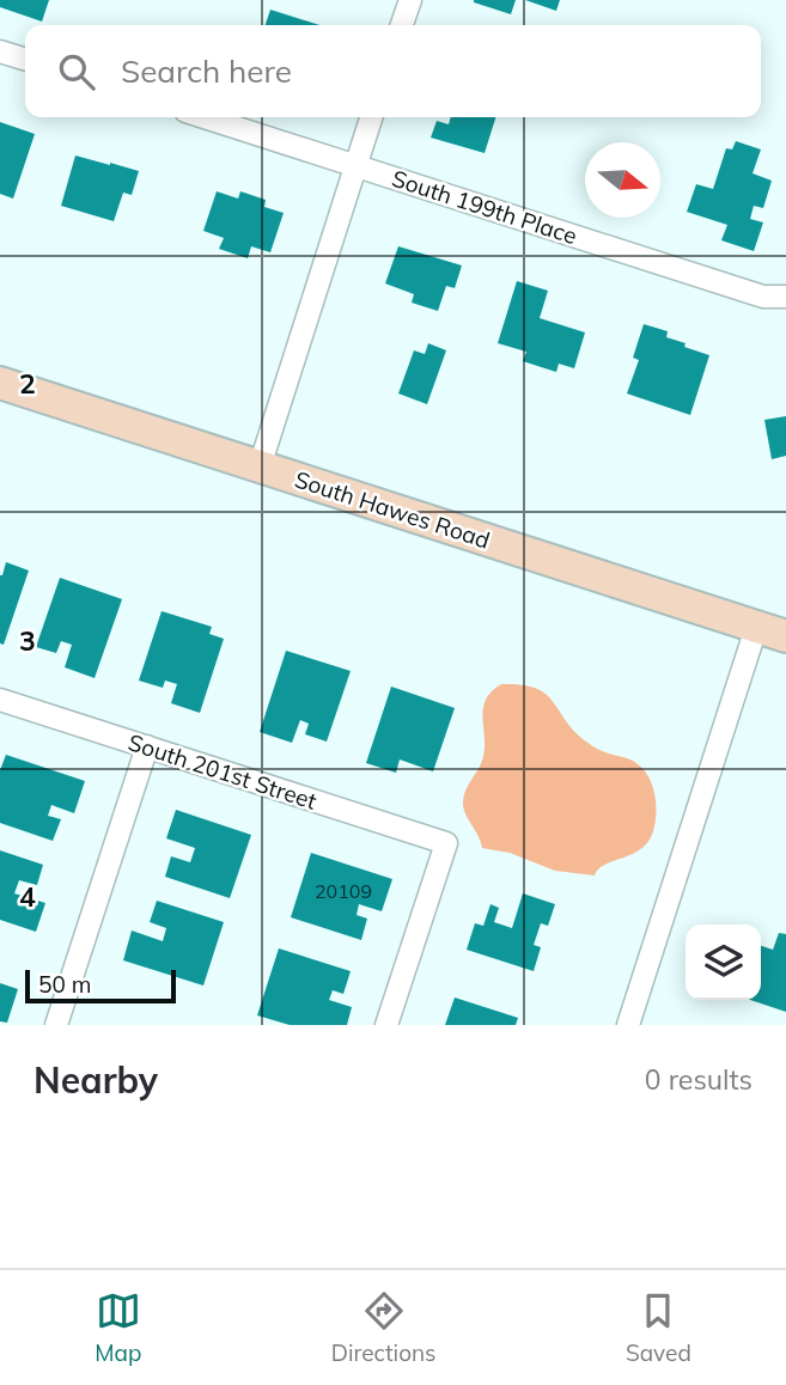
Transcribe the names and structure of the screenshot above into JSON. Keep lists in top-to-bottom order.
{
  "streets": {
    "main road": ["South Hawes Road"],
    "street": ["South 199th Place", "South 201st Street"]
  },
  "house_numbers": ["20109"],
  "scale_bar": "50 m",
  "north": "right",
  "page": {
    "search": "Search here",
    "scale": "50 m",
    "heading": ["Nearby", "0 results"],
    "nav": ["Map", "Directions", "Saved"]
  },
  "grid": {
    "rows": ["2", "3", "4"]
  }
}
